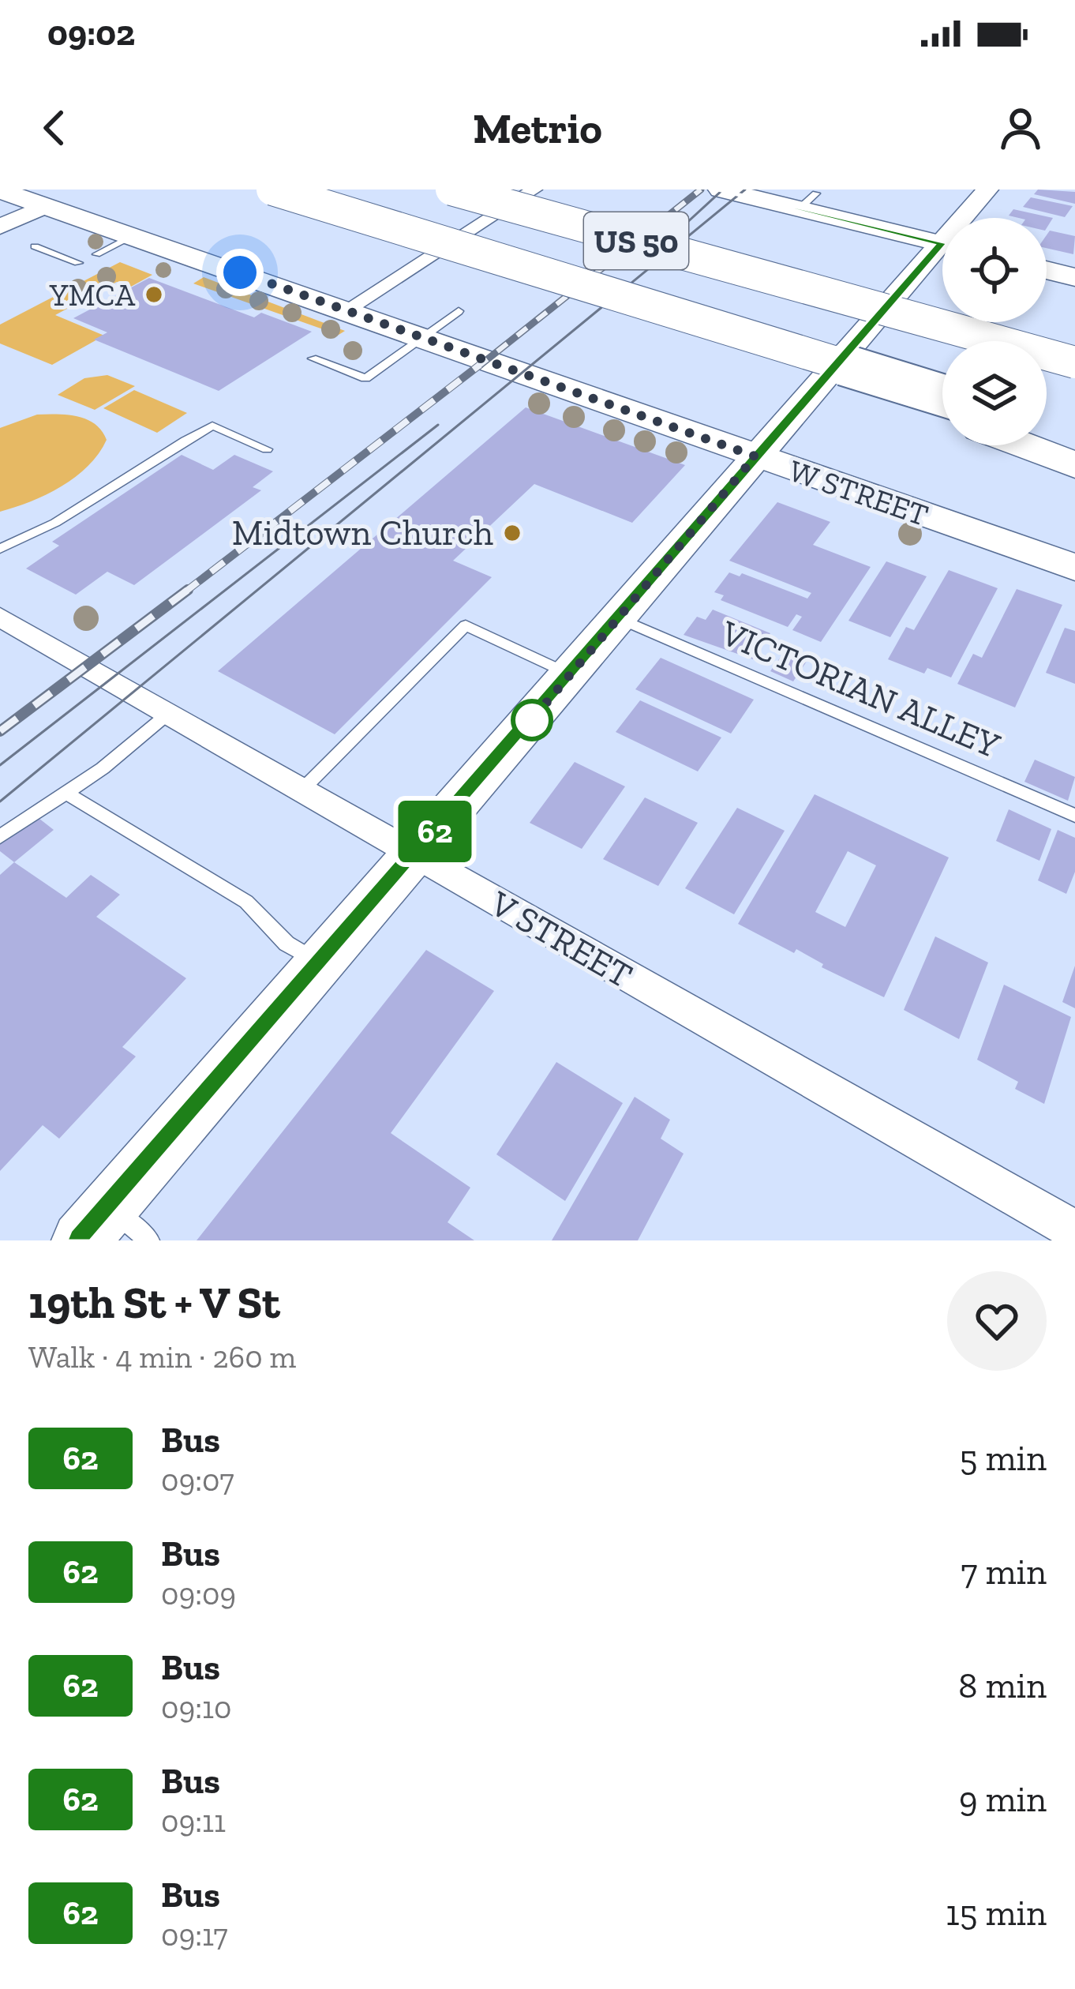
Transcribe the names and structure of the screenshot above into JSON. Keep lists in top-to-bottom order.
{
  "streets": {
    "highway": ["US 50"],
    "main road": ["W STREET"],
    "street": ["V STREET"],
    "lane": ["VICTORIAN ALLEY"]
  },
  "places": ["YMCA", "Midtown Church"],
  "lines": ["bus line 62"],
  "page": {
    "status": "09:02",
    "header": "Metrio",
    "on_map": "62",
    "heading": ["19th St + V St", "Walk · 4 min · 260 m"],
    "list": [
      {
        "mark": "62",
        "name": "Bus",
        "note": "09:07",
        "value": "5 min"
      },
      {
        "mark": "62",
        "name": "Bus",
        "note": "09:09",
        "value": "7 min"
      },
      {
        "mark": "62",
        "name": "Bus",
        "note": "09:10",
        "value": "8 min"
      },
      {
        "mark": "62",
        "name": "Bus",
        "note": "09:11",
        "value": "9 min"
      },
      {
        "mark": "62",
        "name": "Bus",
        "note": "09:17",
        "value": "15 min"
      }
    ]
  }
}
